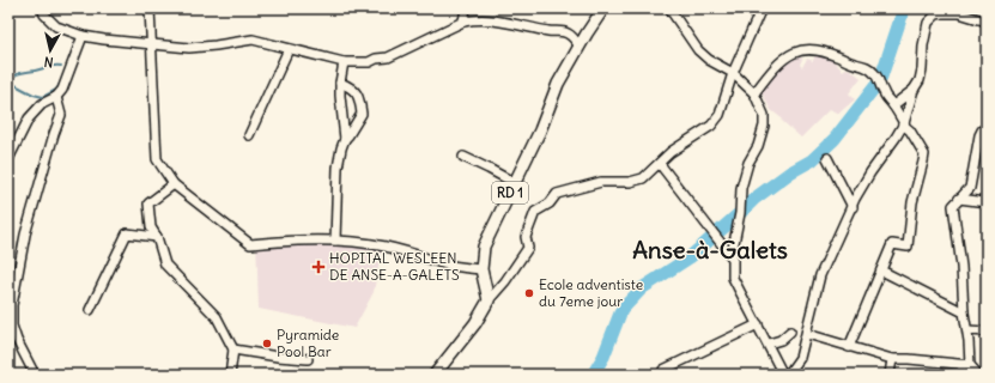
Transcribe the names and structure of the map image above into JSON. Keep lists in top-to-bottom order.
{
  "streets": {
    "main road": ["RD 1"]
  },
  "districts": ["Anse-à-Galets"],
  "places": {
    "health": ["HOPITAL WESLEEN DE ANSE-A-GALETS"],
    "other": ["Ecole adventiste du 7eme jour", "Pyramide Pool Bar"]
  },
  "north": "bottom"
}
